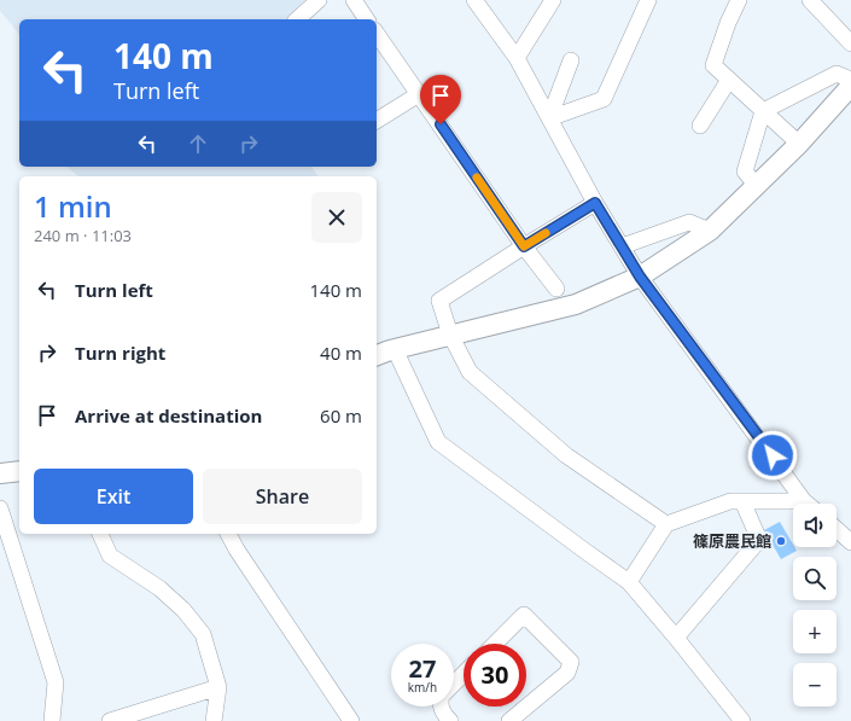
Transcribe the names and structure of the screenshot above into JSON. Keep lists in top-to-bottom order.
{
  "places": ["篠原農民館"],
  "page": {
    "turn": ["140 m", "Turn left"],
    "heading": ["1 min", "240 m · 11:03"],
    "list": [
      {
        "name": "Turn left",
        "value": "140 m"
      },
      {
        "name": "Turn right",
        "value": "40 m"
      },
      {
        "name": "Arrive at destination",
        "value": "60 m"
      }
    ],
    "buttons": ["Exit", "Share"],
    "map_buttons": ["+", "−"],
    "speed": "27 km/h",
    "limit": "30"
  }
}
